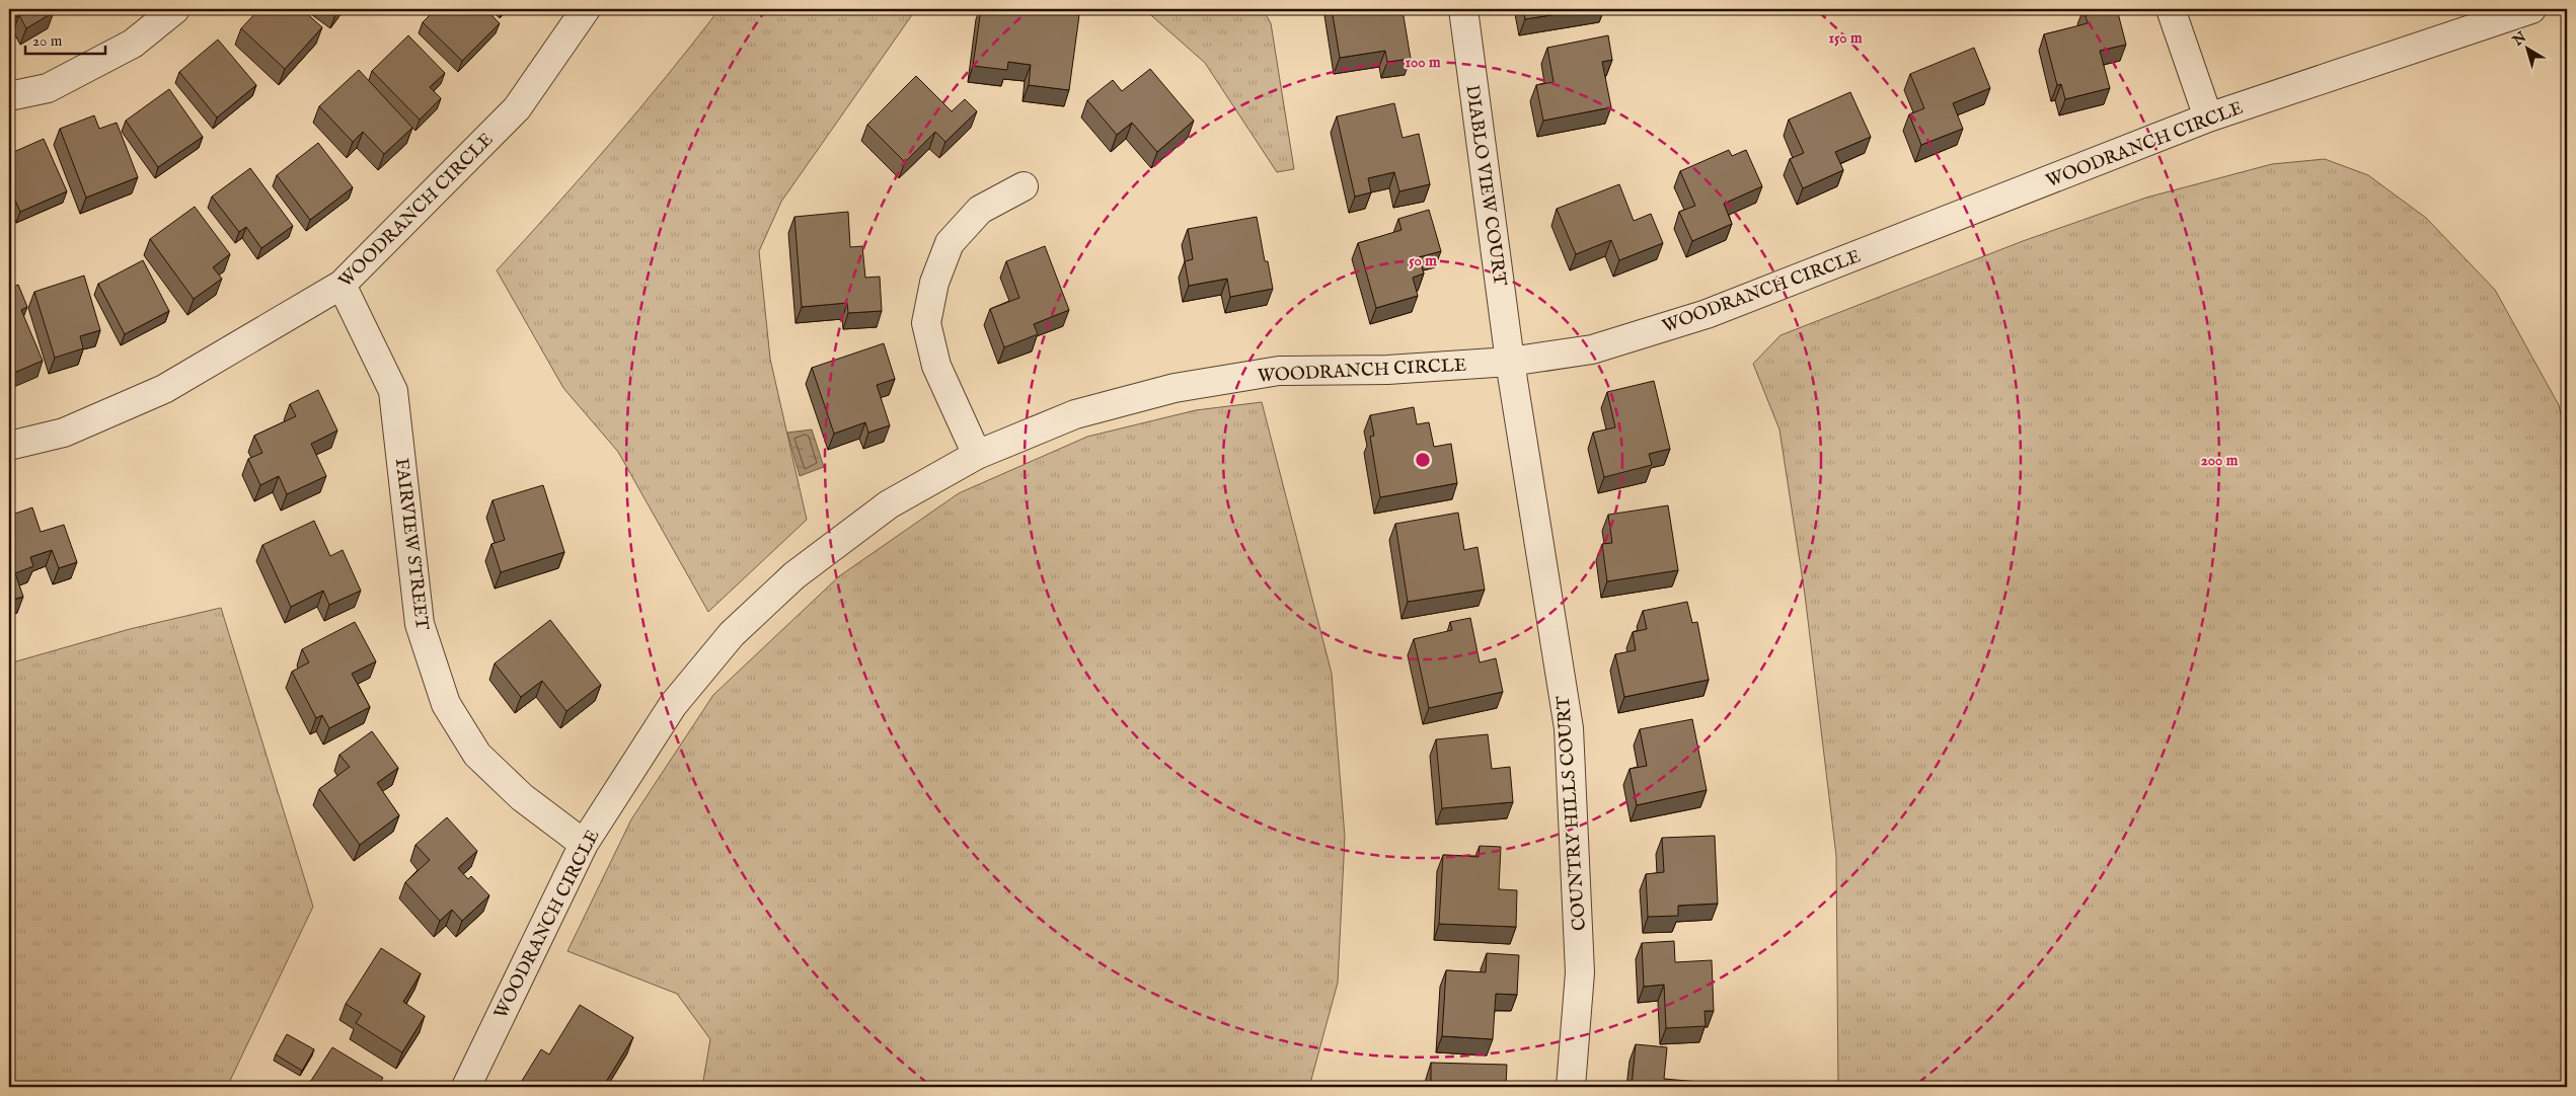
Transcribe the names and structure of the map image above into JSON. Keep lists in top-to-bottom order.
{
  "streets": {
    "street": [
      "WOODRANCH CIRCLE",
      "DIABLO VIEW COURT",
      "FAIRVIEW STREET",
      "COUNTRY HILLS COURT"
    ]
  },
  "crossings": [
    ["WOODRANCH CIRCLE", "DIABLO VIEW COURT"],
    ["WOODRANCH CIRCLE", "FAIRVIEW STREET"],
    ["WOODRANCH CIRCLE", "COUNTRY HILLS COURT"],
    ["DIABLO VIEW COURT", "COUNTRY HILLS COURT"]
  ],
  "scale_bar": "20 m",
  "north": "top left",
  "rings": [
    "150 m",
    "100 m",
    "50 m",
    "200 m"
  ]
}
